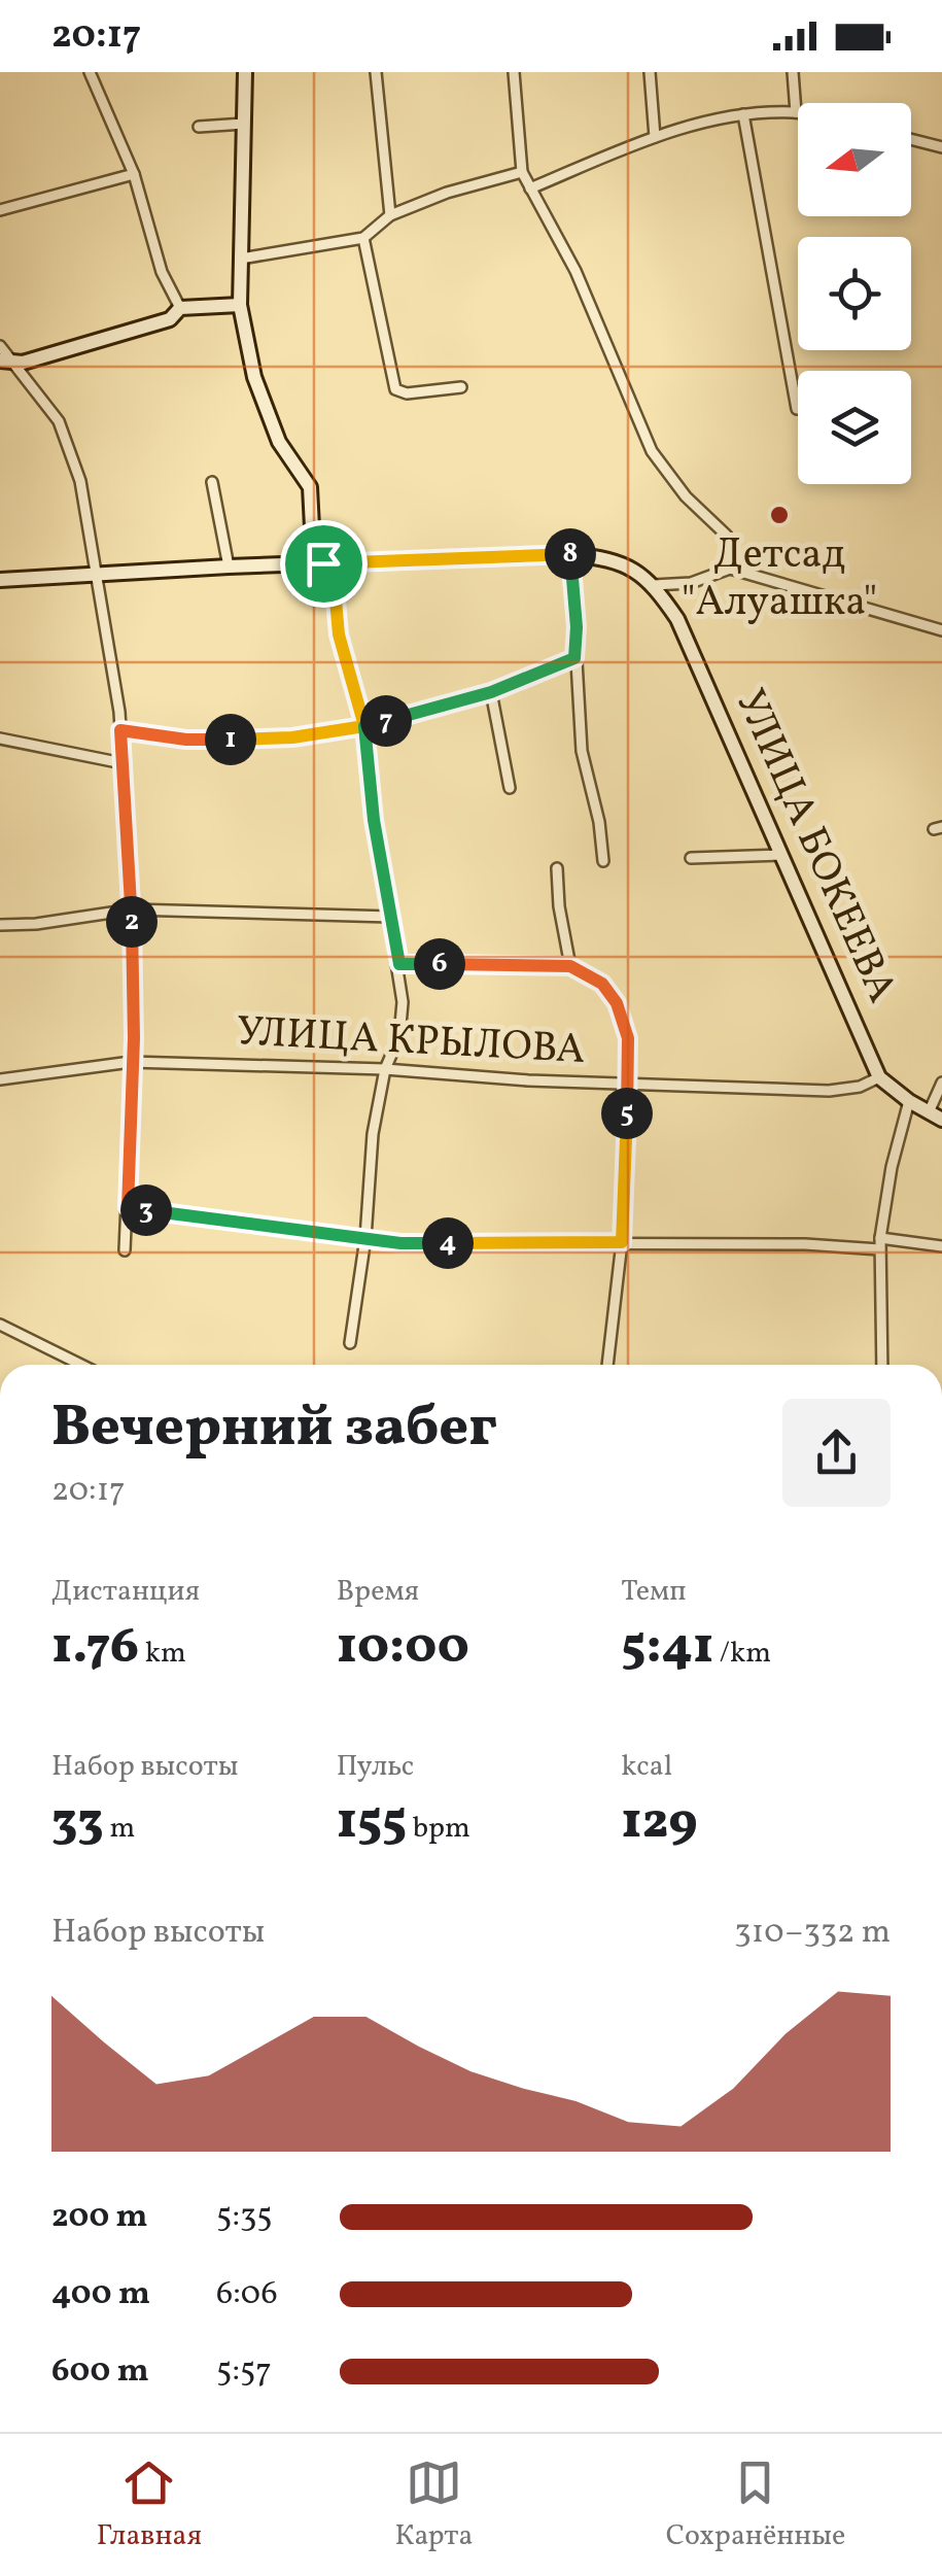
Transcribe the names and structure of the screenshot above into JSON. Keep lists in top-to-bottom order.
{
  "streets": {
    "main road": ["УЛИЦА БОКЕЕВА"],
    "street": ["УЛИЦА КРЫЛОВА"]
  },
  "crossings": [
    ["УЛИЦА БОКЕЕВА", "УЛИЦА КРЫЛОВА"]
  ],
  "places": ["Детсад \"Алуашка\""],
  "north": "left",
  "page": {
    "status": "20:17",
    "pins": [
      "8",
      "7",
      "1",
      "2",
      "6",
      "5",
      "3",
      "4"
    ],
    "heading": ["Вечерний забег", "20:17"],
    "stats": [
      ["Дистанция", "1.76 km"],
      ["Время", "10:00"],
      ["Темп", "5:41 /km"],
      ["Набор высоты", "33 m"],
      ["Пульс", "155 bpm"],
      ["kcal", "129"]
    ],
    "chart": ["Набор высоты", "310–332 m"],
    "list": [
      {
        "name": "200 m",
        "note": "5:35"
      },
      {
        "name": "400 m",
        "note": "6:06"
      },
      {
        "name": "600 m",
        "note": "5:57"
      }
    ],
    "tabs": ["Главная", "Карта", "Сохранённые"]
  }
}
